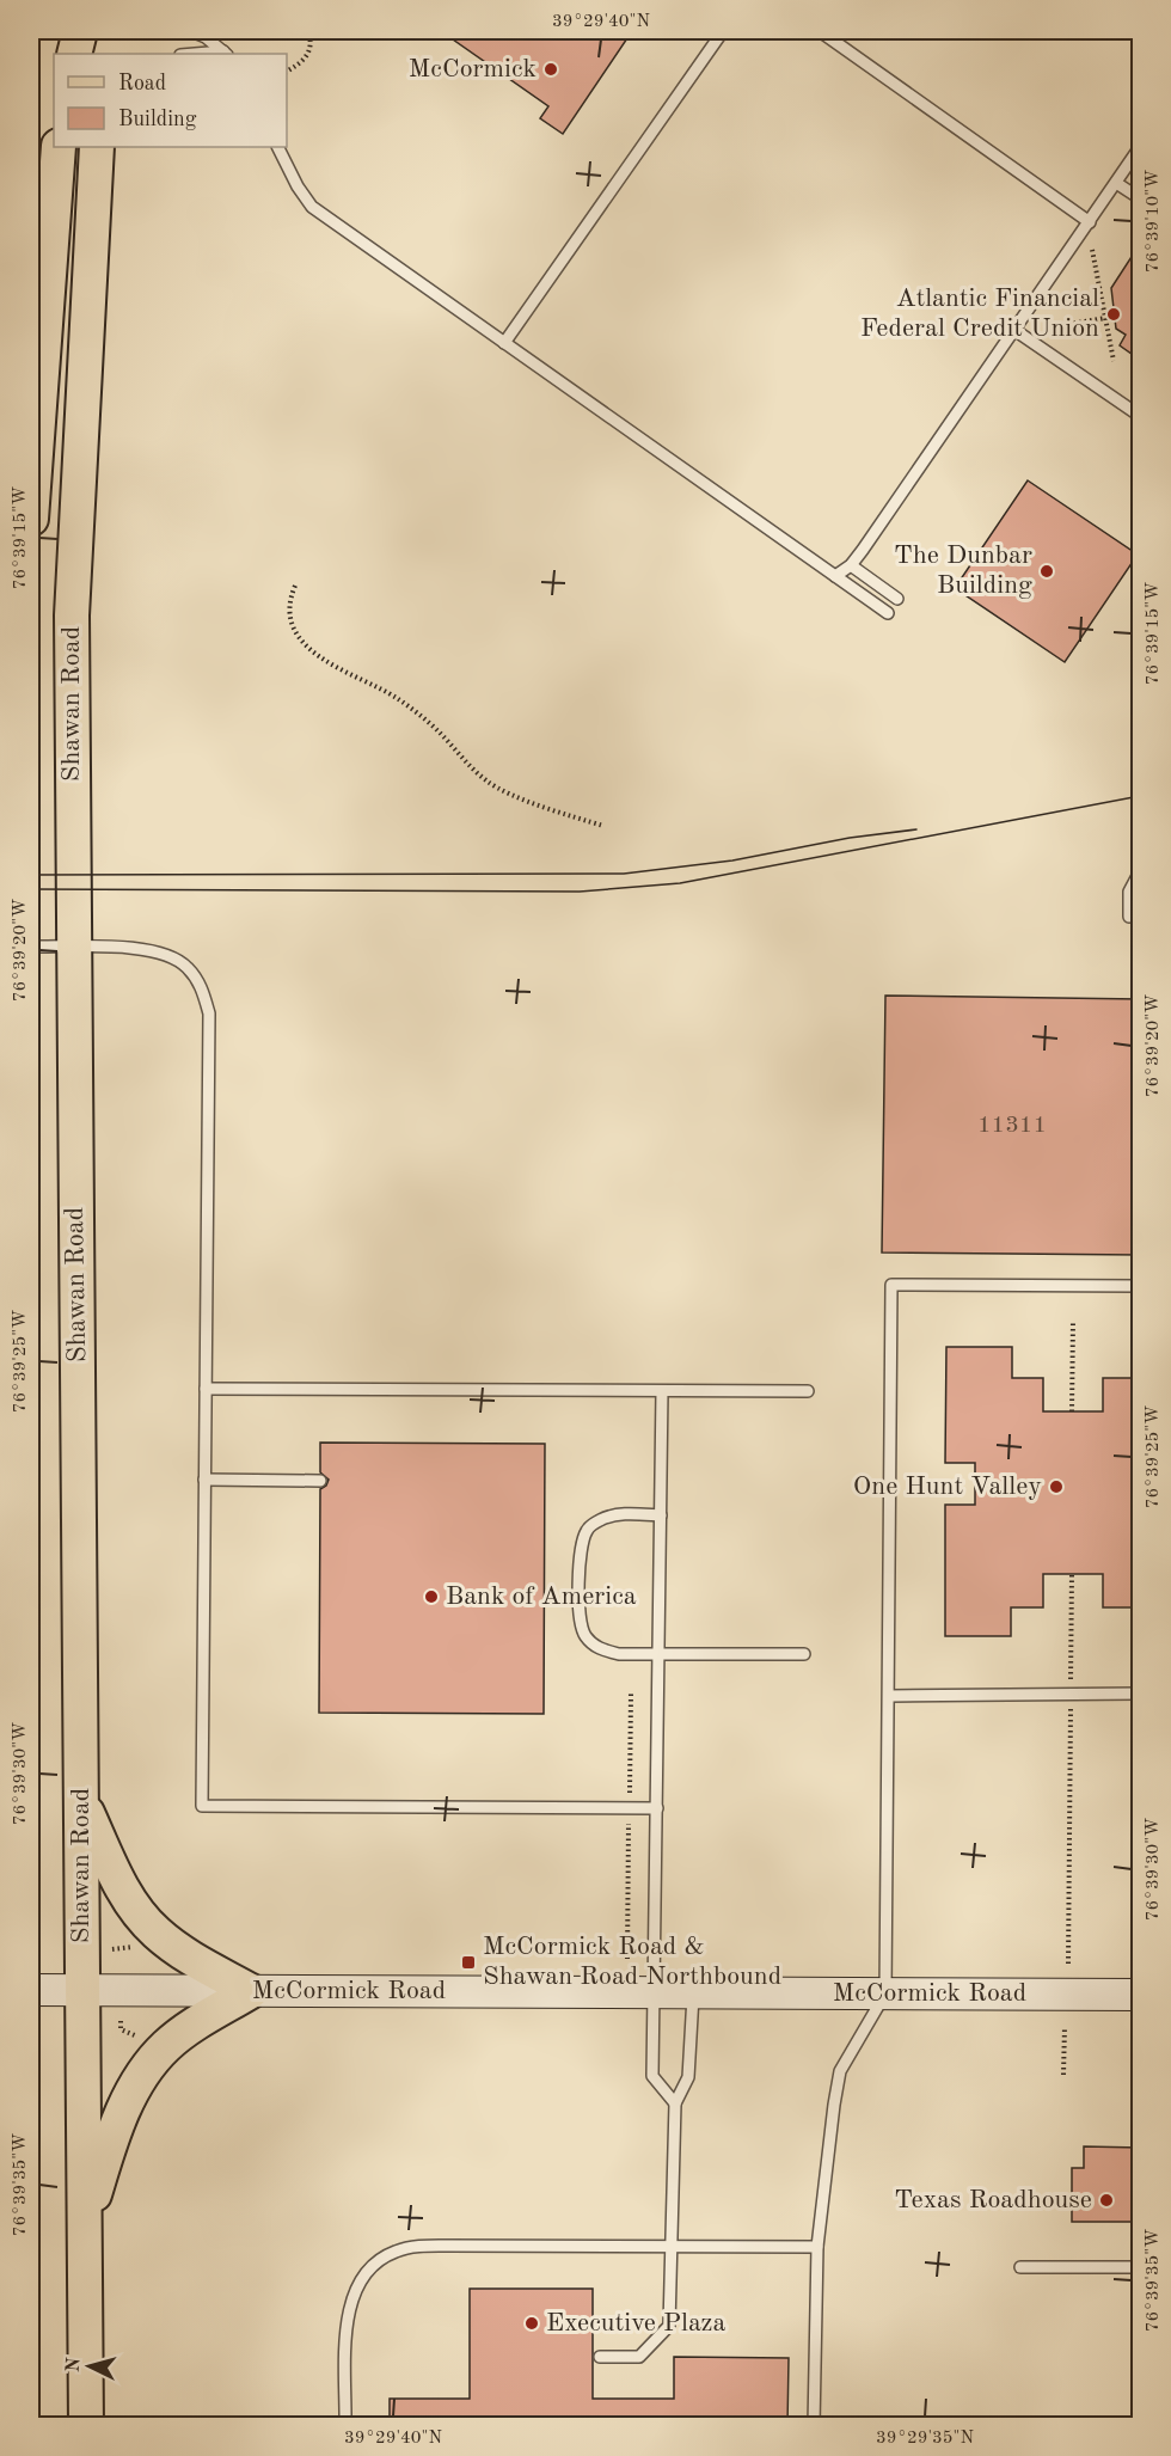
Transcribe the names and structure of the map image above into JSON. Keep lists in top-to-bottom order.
{
  "streets": {
    "main road": ["Shawan Road", "McCormick Road"]
  },
  "crossings": [
    ["Shawan Road", "McCormick Road"]
  ],
  "places": {
    "other": [
      "McCormick",
      "Atlantic Financial Federal Credit Union",
      "The Dunbar Building",
      "One Hunt Valley",
      "Bank of America",
      "Texas Roadhouse",
      "Executive Plaza"
    ],
    "transit": ["McCormick Road & Shawan Road Northbound"]
  },
  "house_numbers": ["11311"],
  "legend": ["Road", "Building"],
  "north": "left",
  "coordinates": [
    "39°29'40\"N",
    "76°39'10\"W",
    "76°39'15\"W",
    "76°39'20\"W",
    "76°39'25\"W",
    "76°39'30\"W",
    "76°39'35\"W",
    "39°29'35\"N"
  ]
}
